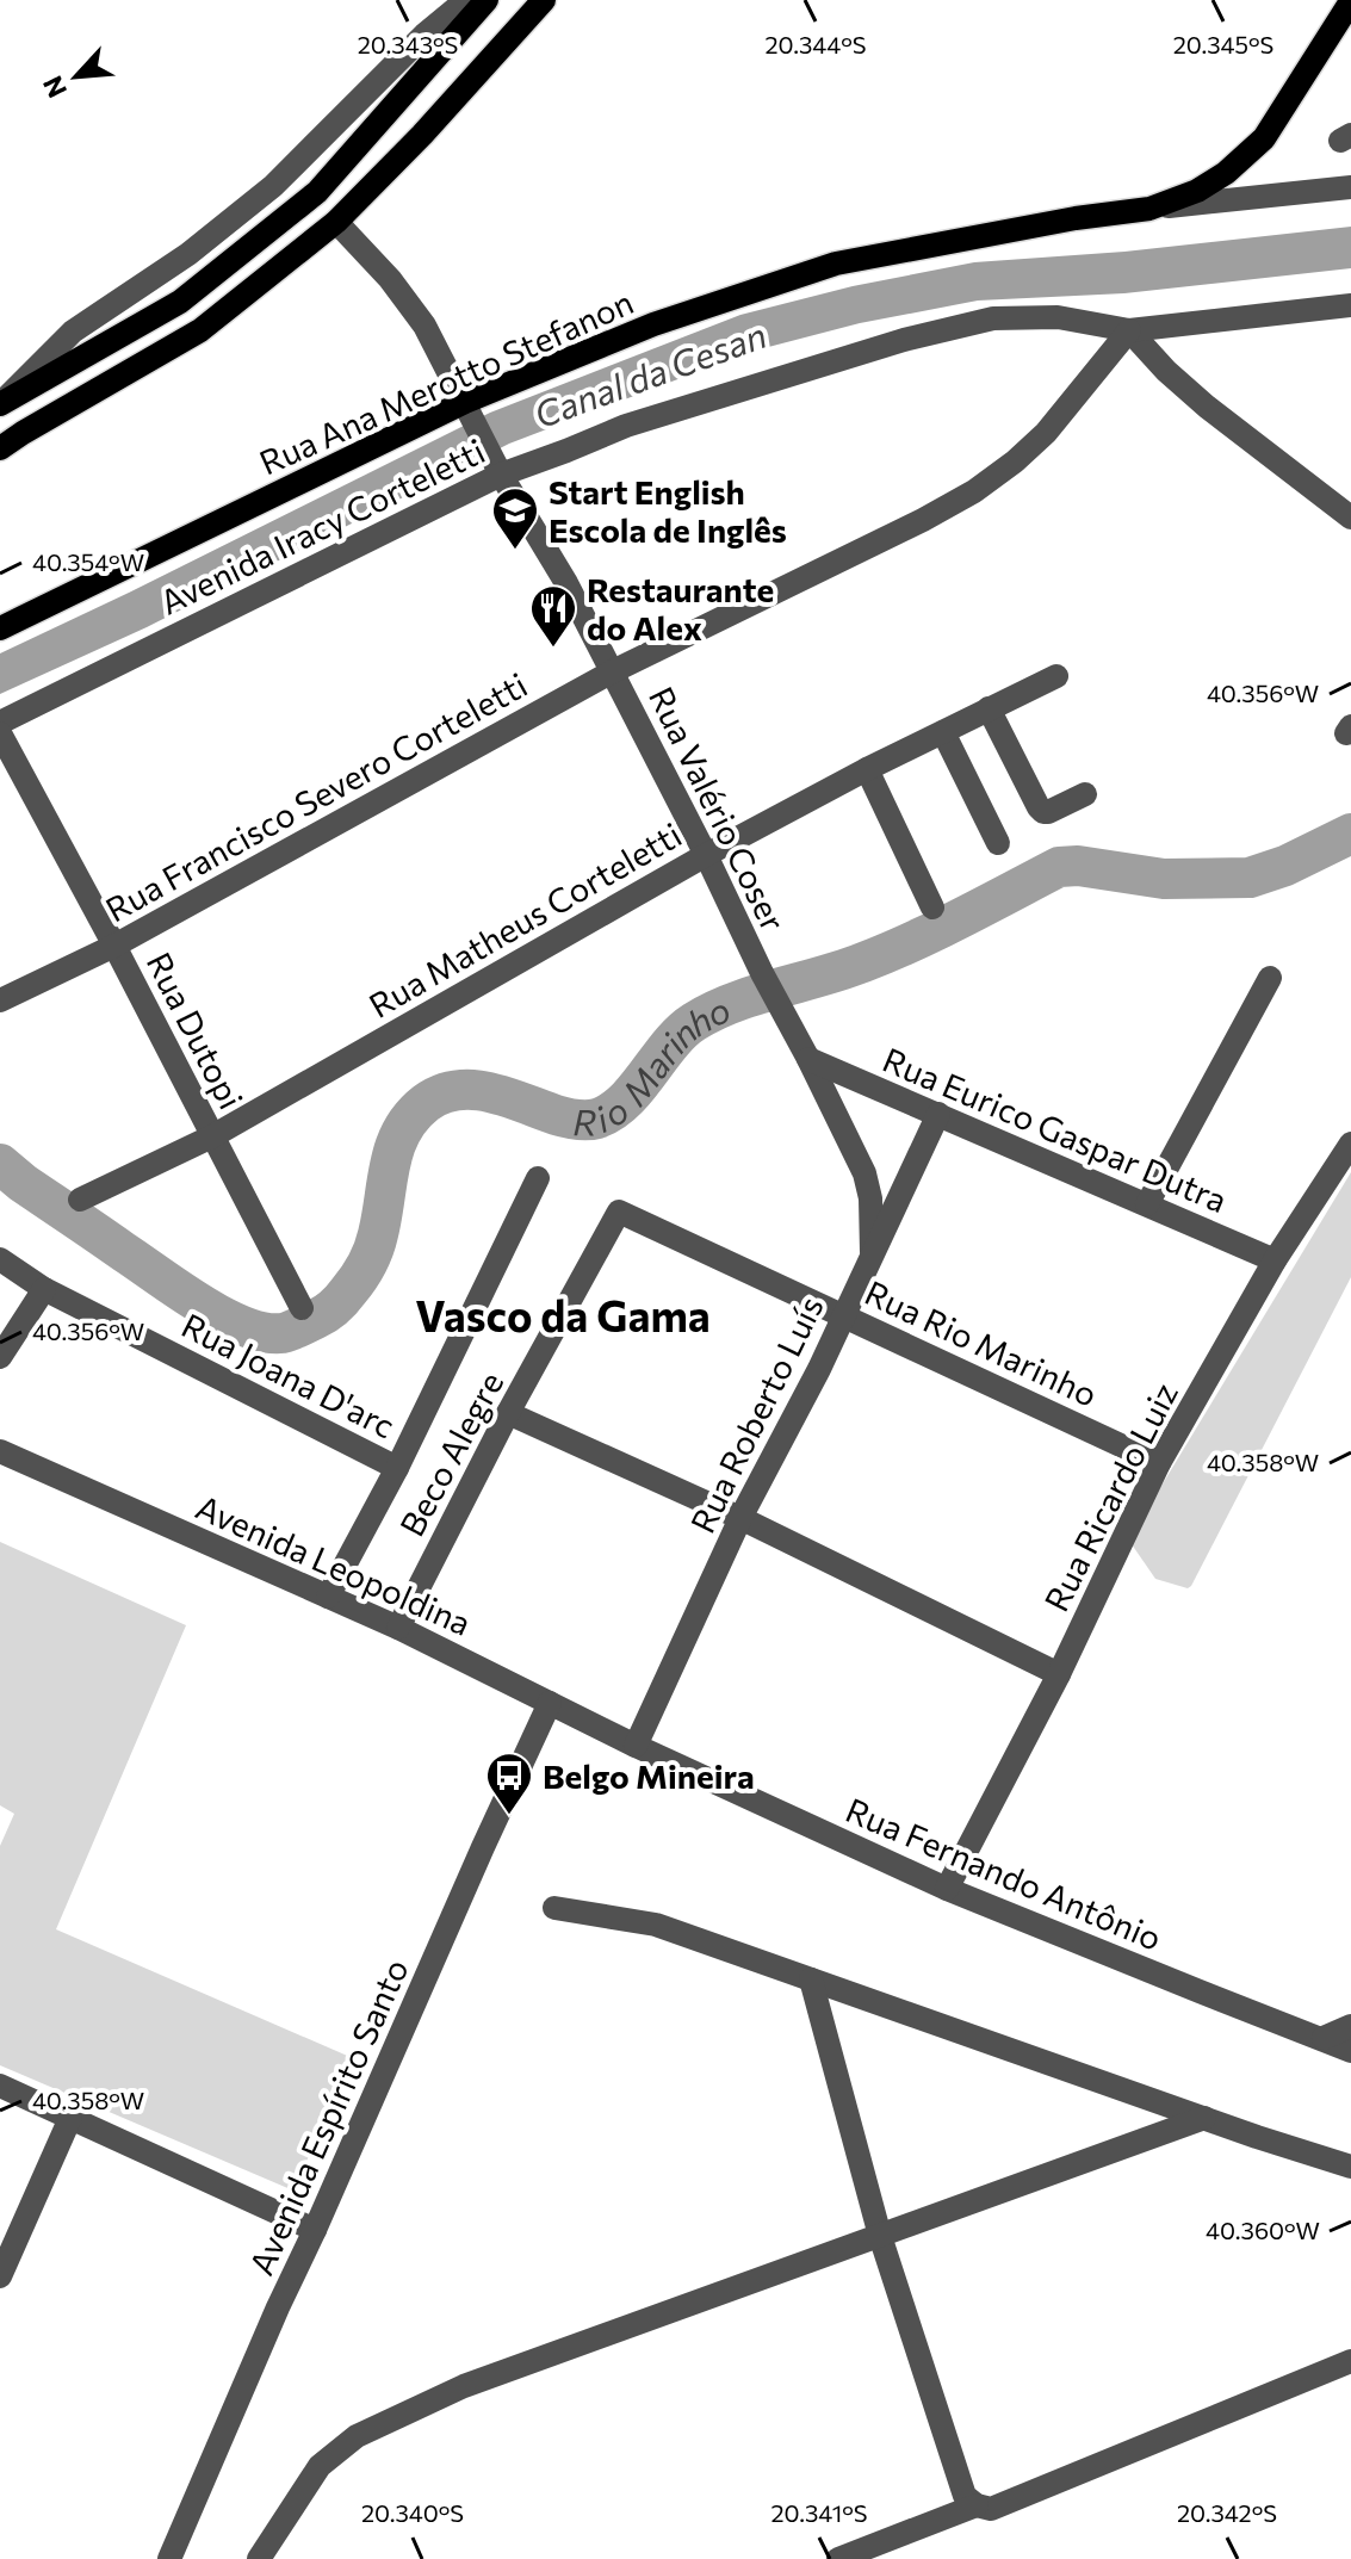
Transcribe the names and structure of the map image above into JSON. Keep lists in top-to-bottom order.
{
  "streets": {
    "main road": ["Rua Ana Merotto Stefanon"],
    "street": [
      "Avenida Iracy Corteletti",
      "Rua Francisco Severo Corteletti",
      "Rua Valério Coser",
      "Rua Matheus Corteletti",
      "Rua Dutopi",
      "Rua Eurico Gaspar Dutra",
      "Rua Rio Marinho",
      "Rua Joana D'arc",
      "Rua Roberto Luís",
      "Beco Alegre",
      "Rua Ricardo Luiz",
      "Avenida Leopoldina",
      "Rua Fernando Antônio",
      "Avenida Espírito Santo"
    ]
  },
  "crossings": [
    ["Rua Ana Merotto Stefanon", "Rua Valério Coser"],
    ["Avenida Iracy Corteletti", "Rua Francisco Severo Corteletti"],
    ["Avenida Iracy Corteletti", "Rua Valério Coser"],
    ["Rua Francisco Severo Corteletti", "Rua Valério Coser"],
    ["Rua Francisco Severo Corteletti", "Rua Dutopi"],
    ["Rua Valério Coser", "Rua Matheus Corteletti"],
    ["Rua Valério Coser", "Rua Eurico Gaspar Dutra"],
    ["Rua Valério Coser", "Rua Roberto Luís"],
    ["Rua Matheus Corteletti", "Rua Dutopi"],
    ["Rua Eurico Gaspar Dutra", "Rua Roberto Luís"],
    ["Rua Eurico Gaspar Dutra", "Rua Ricardo Luiz"],
    ["Rua Rio Marinho", "Rua Roberto Luís"],
    ["Rua Rio Marinho", "Beco Alegre"],
    ["Rua Rio Marinho", "Rua Ricardo Luiz"],
    ["Rua Roberto Luís", "Avenida Leopoldina"],
    ["Rua Roberto Luís", "Rua Fernando Antônio"],
    ["Beco Alegre", "Avenida Leopoldina"],
    ["Rua Ricardo Luiz", "Rua Fernando Antônio"],
    ["Avenida Leopoldina", "Rua Fernando Antônio"],
    ["Avenida Leopoldina", "Avenida Espírito Santo"]
  ],
  "districts": ["Vasco da Gama"],
  "water": ["Canal da Cesan", "Rio Marinho"],
  "places": {
    "school or university": ["Start English Escola de Inglês"],
    "restaurant": ["Restaurante do Alex"],
    "bus stop": ["Belgo Mineira"]
  },
  "north": "bottom left",
  "coordinates": [
    "20.344°S",
    "20.343°S",
    "20.345°S",
    "40.354°W",
    "40.356°W",
    "40.358°W",
    "40.360°W",
    "20.340°S",
    "20.341°S",
    "20.342°S"
  ]
}
